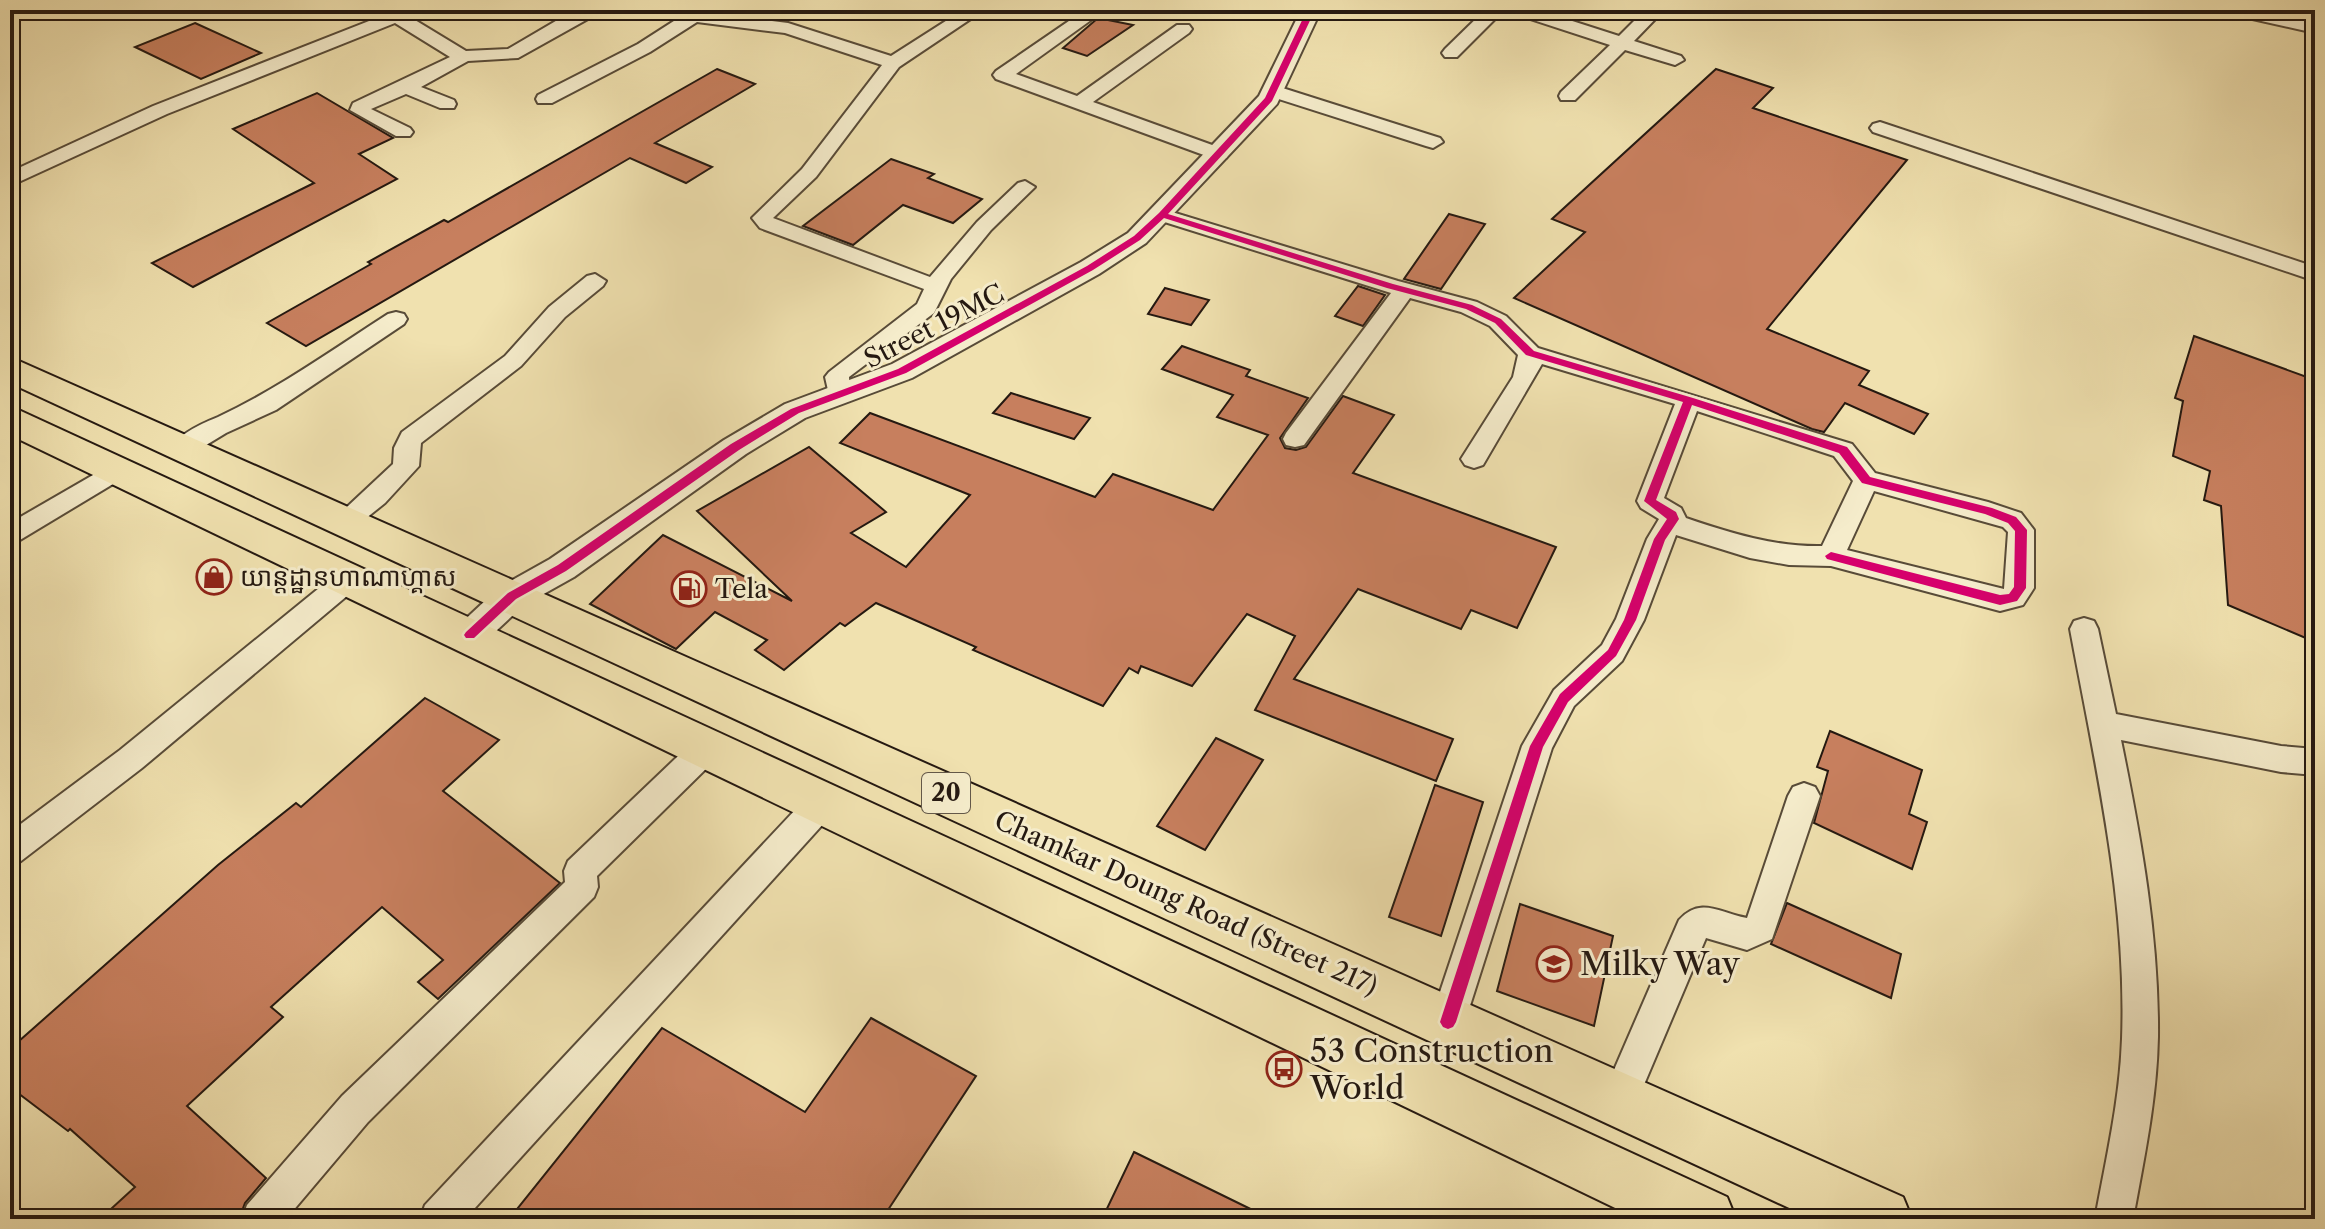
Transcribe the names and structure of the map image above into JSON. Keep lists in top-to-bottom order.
{
  "streets": {
    "main road": ["20", "Chamkar Doung Road (Street 217)"],
    "street": ["Street 19MC"]
  },
  "crossings": [
    ["Street 19MC", "20"],
    ["Street 19MC", "Chamkar Doung Road (Street 217)"]
  ],
  "places": {
    "shop": ["យាន្ដដ្ឋានហាណាហ្គាស"],
    "fuel station": ["Tela"],
    "school or university": ["Milky Way"],
    "bus stop": ["53 Construction World"]
  }
}
